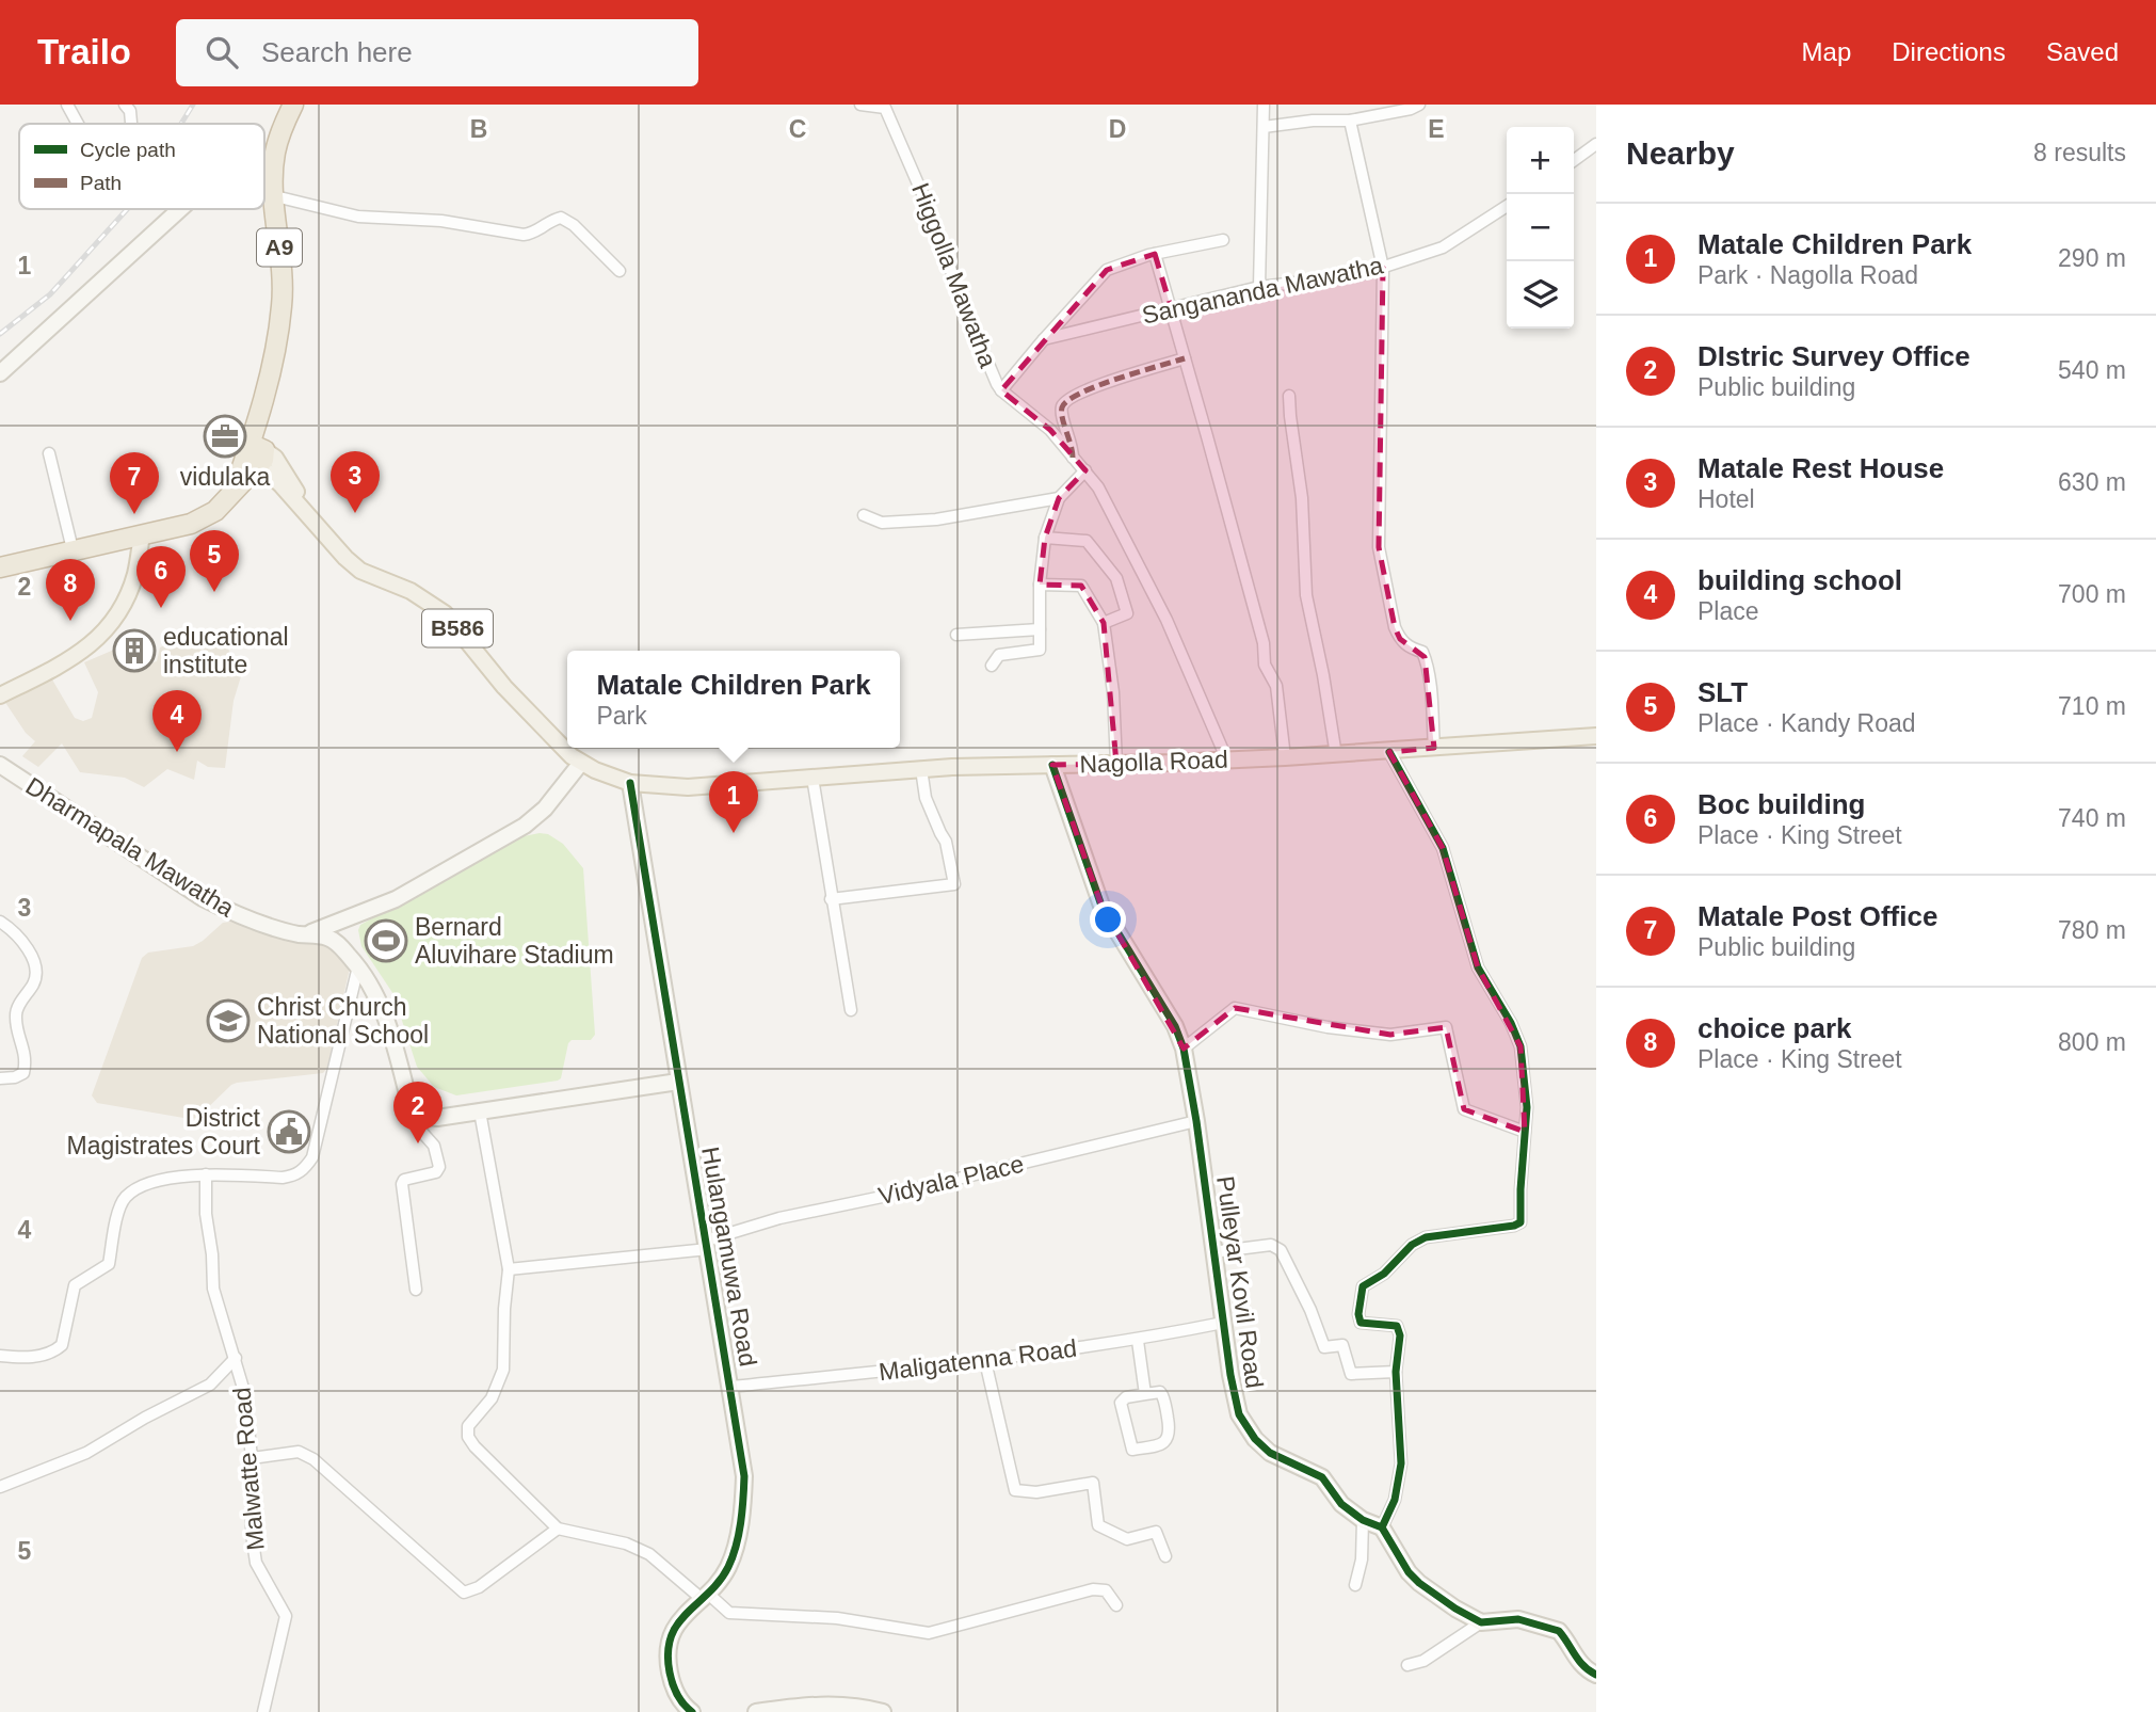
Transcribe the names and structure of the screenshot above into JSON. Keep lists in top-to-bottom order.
{
  "streets": {
    "highway": ["A9"],
    "main road": ["B586", "Nagolla Road"],
    "street": [
      "Higgolla Mawatha",
      "Sangananda Mawatha",
      "Dharmapala Mawatha",
      "Vidyala Place",
      "Hulangamuwa Road",
      "Pulleyar Kovil Road",
      "Maligatenna Road",
      "Malwatte Road"
    ]
  },
  "crossings": [
    ["A9", "B586"],
    ["Higgolla Mawatha", "Nagolla Road"],
    ["B586", "Nagolla Road"],
    ["Nagolla Road", "Hulangamuwa Road"],
    ["Nagolla Road", "Pulleyar Kovil Road"],
    ["Vidyala Place", "Hulangamuwa Road"],
    ["Vidyala Place", "Pulleyar Kovil Road"],
    ["Hulangamuwa Road", "Maligatenna Road"],
    ["Pulleyar Kovil Road", "Maligatenna Road"]
  ],
  "places": {
    "office": ["vidulaka"],
    "building": ["educational institute"],
    "sports": ["Bernard Aluvihare Stadium"],
    "school or university": ["Christ Church National School"],
    "public building": ["District Magistrates Court"]
  },
  "legend": ["Cycle path", "Path"],
  "page": {
    "header": "Trailo",
    "search": "Search here",
    "nav": ["Map", "Directions", "Saved"],
    "heading": ["Nearby", "8 results"],
    "map_buttons": ["+", "−"],
    "list": [
      {
        "mark": "1",
        "name": "Matale Children Park",
        "note": "Park · Nagolla Road",
        "value": "290 m"
      },
      {
        "mark": "2",
        "name": "DIstric Survey Office",
        "note": "Public building",
        "value": "540 m"
      },
      {
        "mark": "3",
        "name": "Matale Rest House",
        "note": "Hotel",
        "value": "630 m"
      },
      {
        "mark": "4",
        "name": "building school",
        "note": "Place",
        "value": "700 m"
      },
      {
        "mark": "5",
        "name": "SLT",
        "note": "Place · Kandy Road",
        "value": "710 m"
      },
      {
        "mark": "6",
        "name": "Boc building",
        "note": "Place · King Street",
        "value": "740 m"
      },
      {
        "mark": "7",
        "name": "Matale Post Office",
        "note": "Public building",
        "value": "780 m"
      },
      {
        "mark": "8",
        "name": "choice park",
        "note": "Place · King Street",
        "value": "800 m"
      }
    ],
    "pins": [
      "3",
      "7",
      "5",
      "6",
      "8",
      "4",
      "1",
      "2"
    ],
    "popup": ["Matale Children Park", "Park"]
  },
  "grid": {
    "columns": [
      "B",
      "C",
      "D",
      "E"
    ],
    "rows": [
      "1",
      "2",
      "3",
      "4",
      "5"
    ]
  }
}
